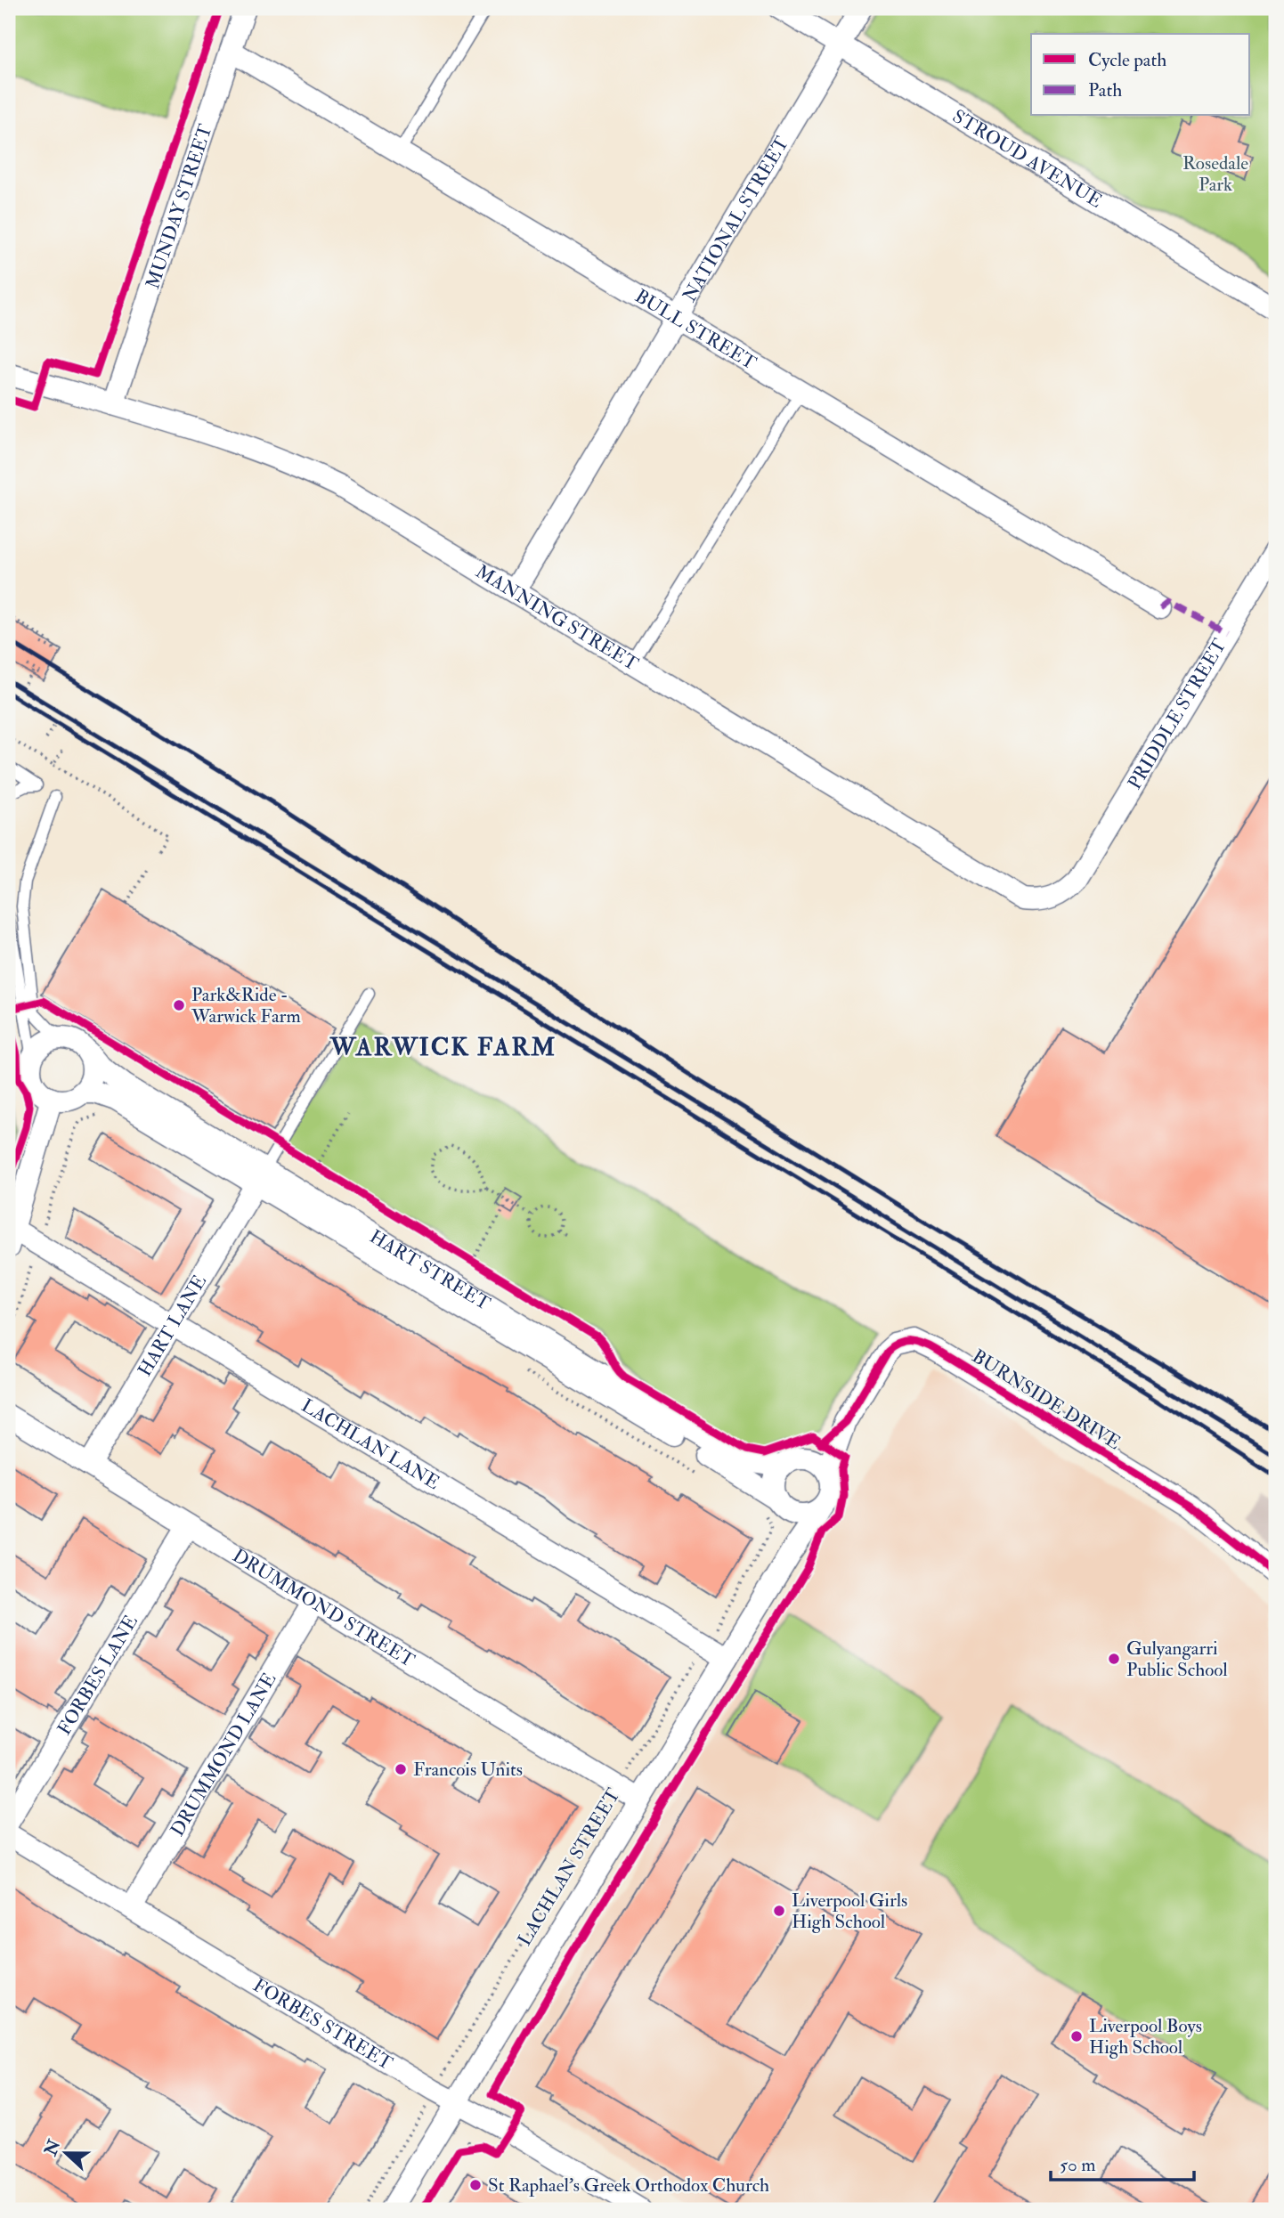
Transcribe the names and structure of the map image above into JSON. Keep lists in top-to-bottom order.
{
  "streets": {
    "street": [
      "STROUD AVENUE",
      "MUNDAY STREET",
      "NATIONAL STREET",
      "BULL STREET",
      "MANNING STREET",
      "PRIDDLE STREET",
      "HART STREET",
      "HART LANE",
      "BURNSIDE DRIVE",
      "LACHLAN LANE",
      "DRUMMOND STREET",
      "FORBES LANE",
      "DRUMMOND LANE",
      "LACHLAN STREET",
      "FORBES STREET"
    ]
  },
  "crossings": [
    ["STROUD AVENUE", "NATIONAL STREET"],
    ["MUNDAY STREET", "BULL STREET"],
    ["MUNDAY STREET", "MANNING STREET"],
    ["NATIONAL STREET", "BULL STREET"],
    ["NATIONAL STREET", "MANNING STREET"],
    ["MANNING STREET", "PRIDDLE STREET"],
    ["HART STREET", "HART LANE"],
    ["HART STREET", "BURNSIDE DRIVE"],
    ["HART LANE", "LACHLAN LANE"],
    ["HART LANE", "DRUMMOND STREET"],
    ["LACHLAN LANE", "LACHLAN STREET"],
    ["DRUMMOND STREET", "FORBES LANE"],
    ["DRUMMOND STREET", "DRUMMOND LANE"],
    ["DRUMMOND STREET", "LACHLAN STREET"],
    ["DRUMMOND LANE", "FORBES STREET"],
    ["LACHLAN STREET", "FORBES STREET"]
  ],
  "districts": ["WARWICK FARM"],
  "parks": ["Rosedale Park"],
  "places": [
    "Park&Ride - Warwick Farm",
    "Gulyangarri Public School",
    "Francois Units",
    "Liverpool Girls High School",
    "Liverpool Boys High School",
    "St Raphael’s Greek Orthodox Church"
  ],
  "legend": ["Cycle path", "Path"],
  "scale_bar": "50 m",
  "north": "left"
}
